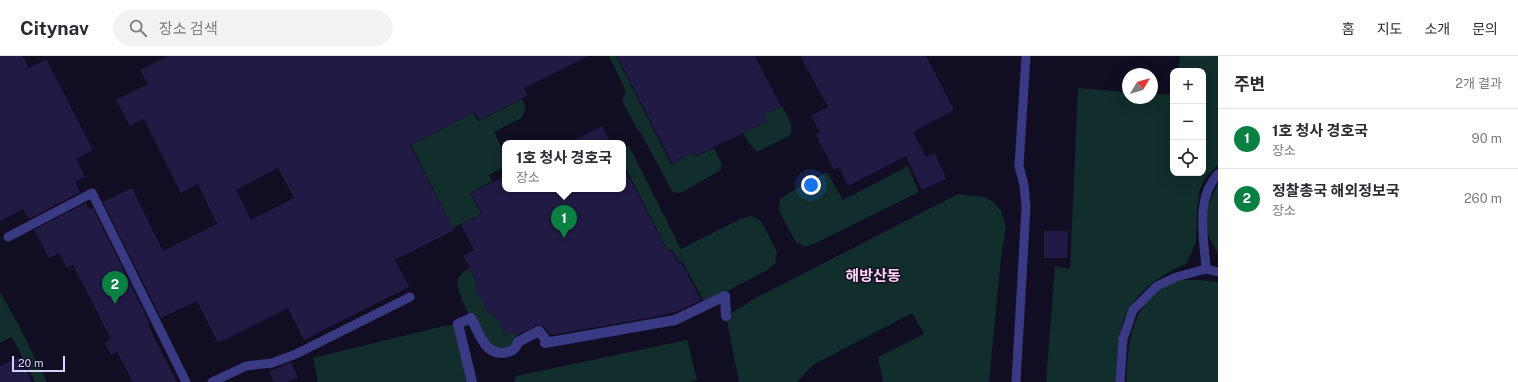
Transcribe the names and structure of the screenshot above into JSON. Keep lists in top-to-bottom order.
{
  "districts": ["해방산동"],
  "scale_bar": "20 m",
  "north": "top right",
  "page": {
    "header": "Citynav",
    "search": "장소 검색",
    "nav": [
      "홈",
      "지도",
      "소개",
      "문의"
    ],
    "heading": ["주변", "2개 결과"],
    "map_buttons": ["+", "−"],
    "list": [
      {
        "mark": "1",
        "name": "1호 청사 경호국",
        "note": "장소",
        "value": "90 m"
      },
      {
        "mark": "2",
        "name": "정찰총국 해외정보국",
        "note": "장소",
        "value": "260 m"
      }
    ],
    "popup": ["1호 청사 경호국", "장소"],
    "pins": ["1", "2"],
    "scale": "20 m"
  }
}
